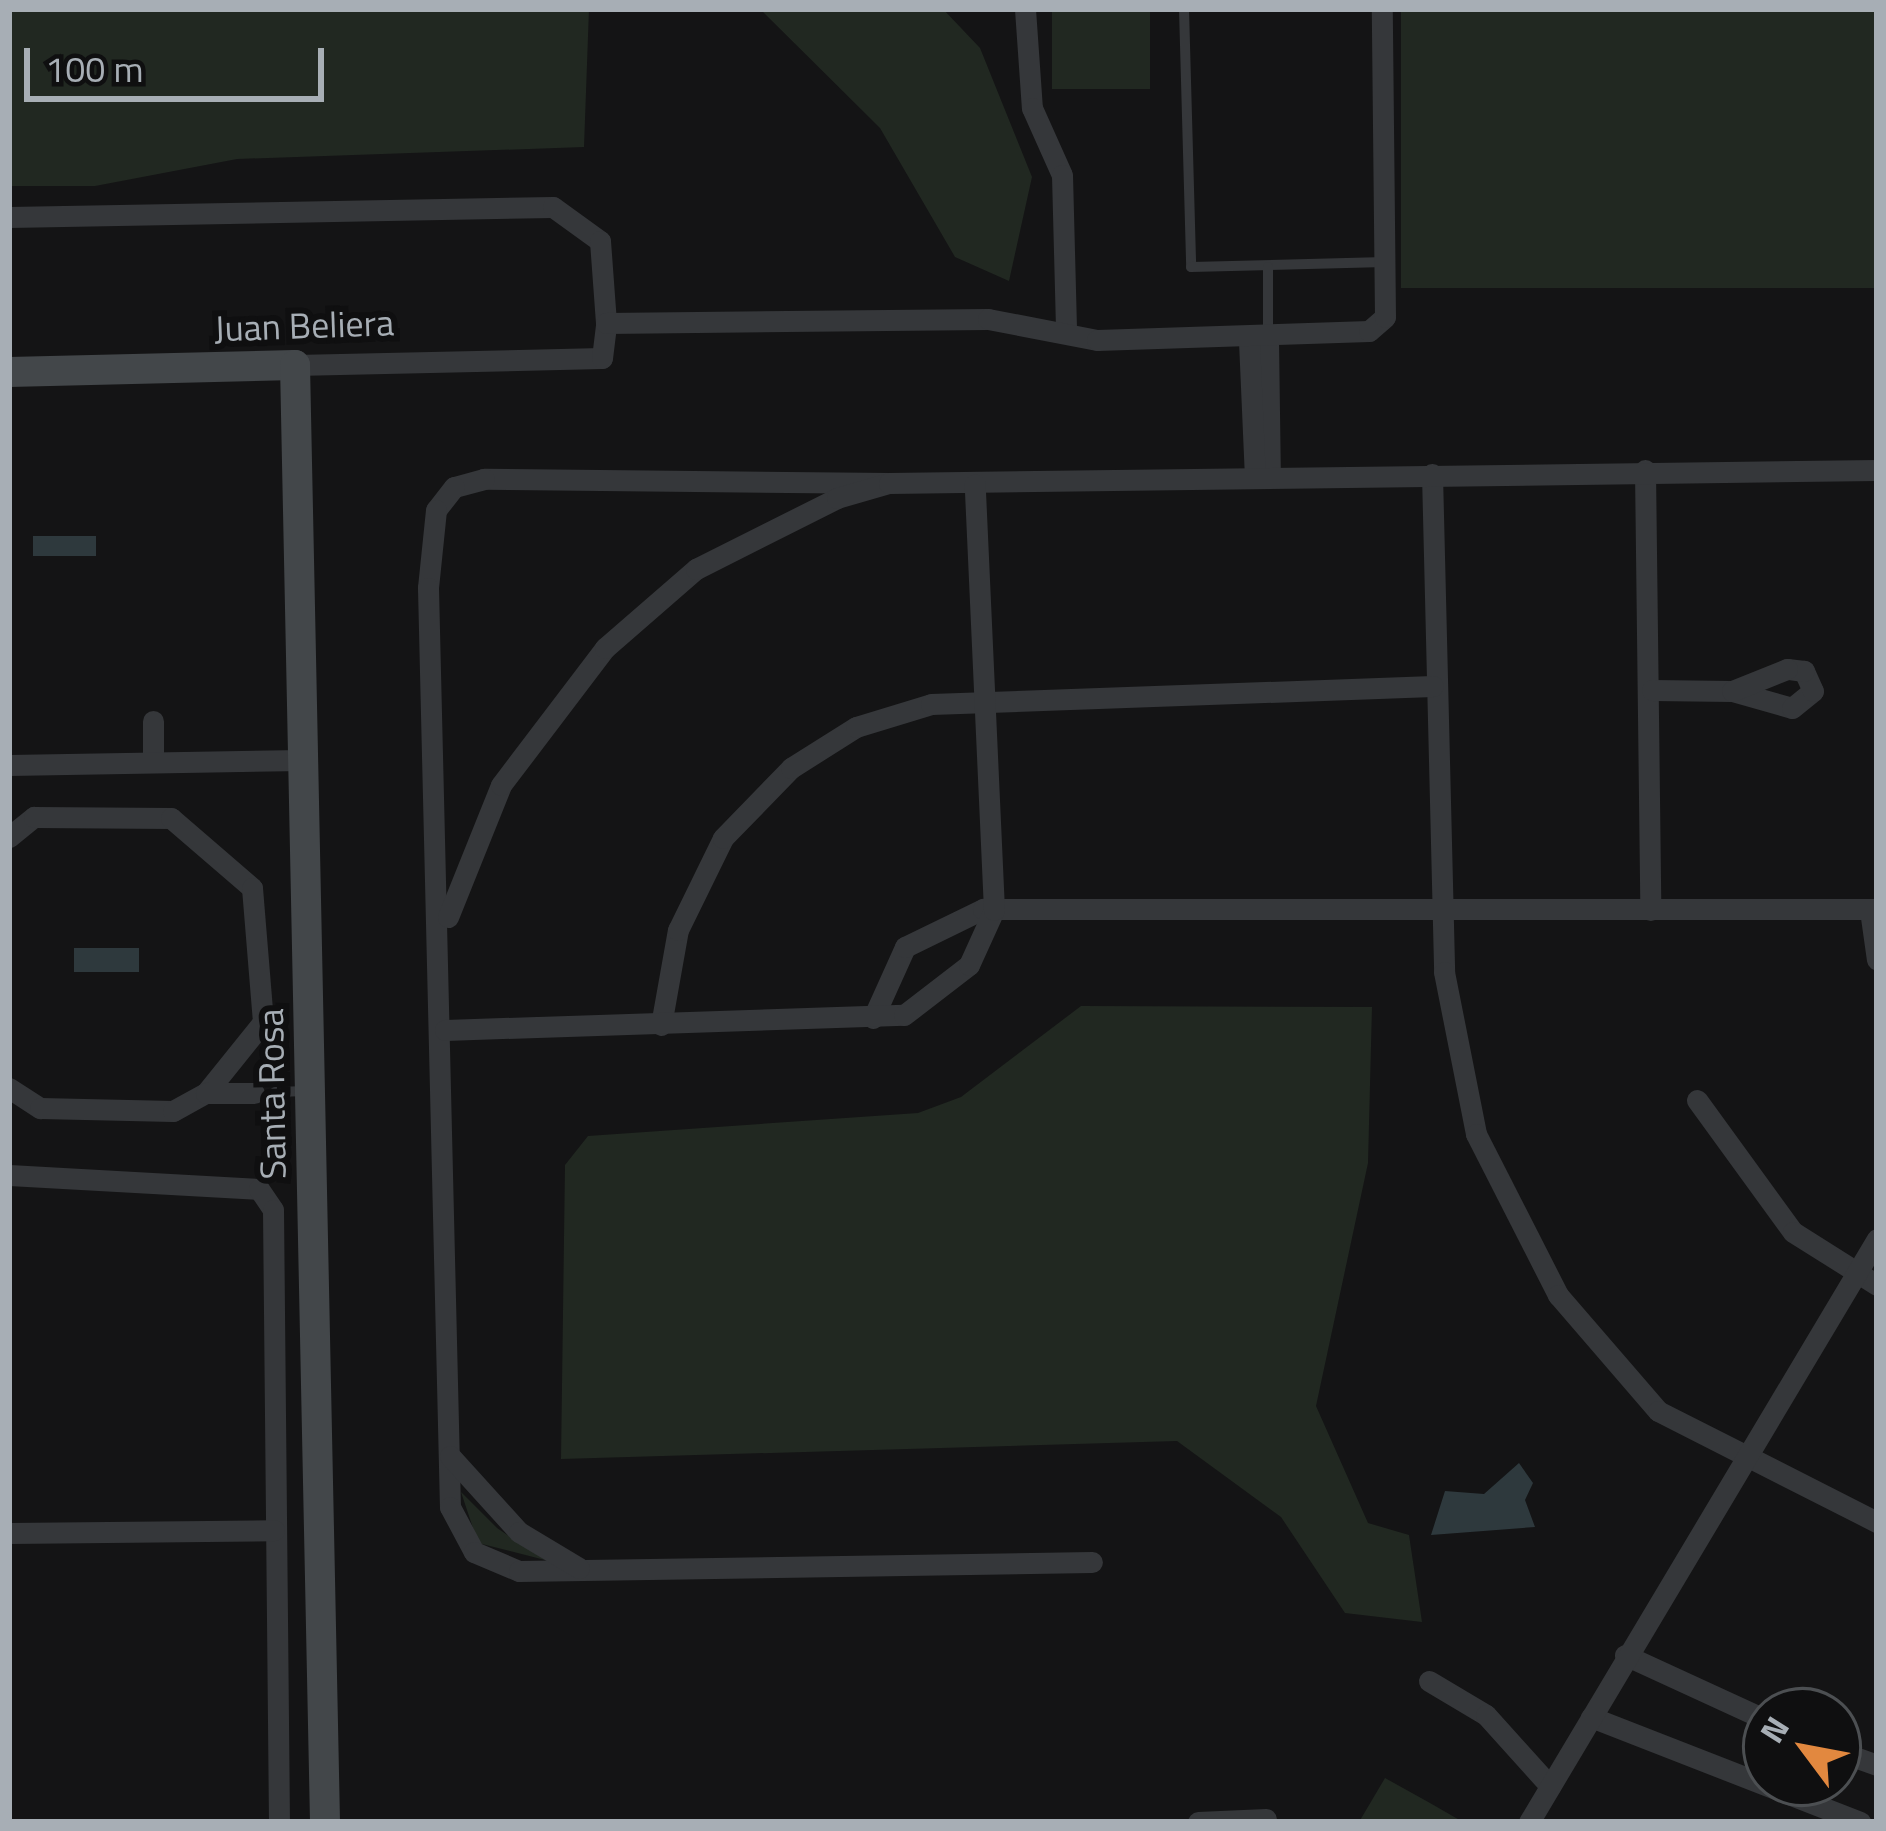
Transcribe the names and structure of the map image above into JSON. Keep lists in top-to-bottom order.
{
  "streets": {
    "street": ["Juan Beliera", "Santa Rosa"]
  },
  "crossings": [
    ["Juan Beliera", "Santa Rosa"]
  ],
  "scale_bar": "100 m",
  "north": "top left"
}
